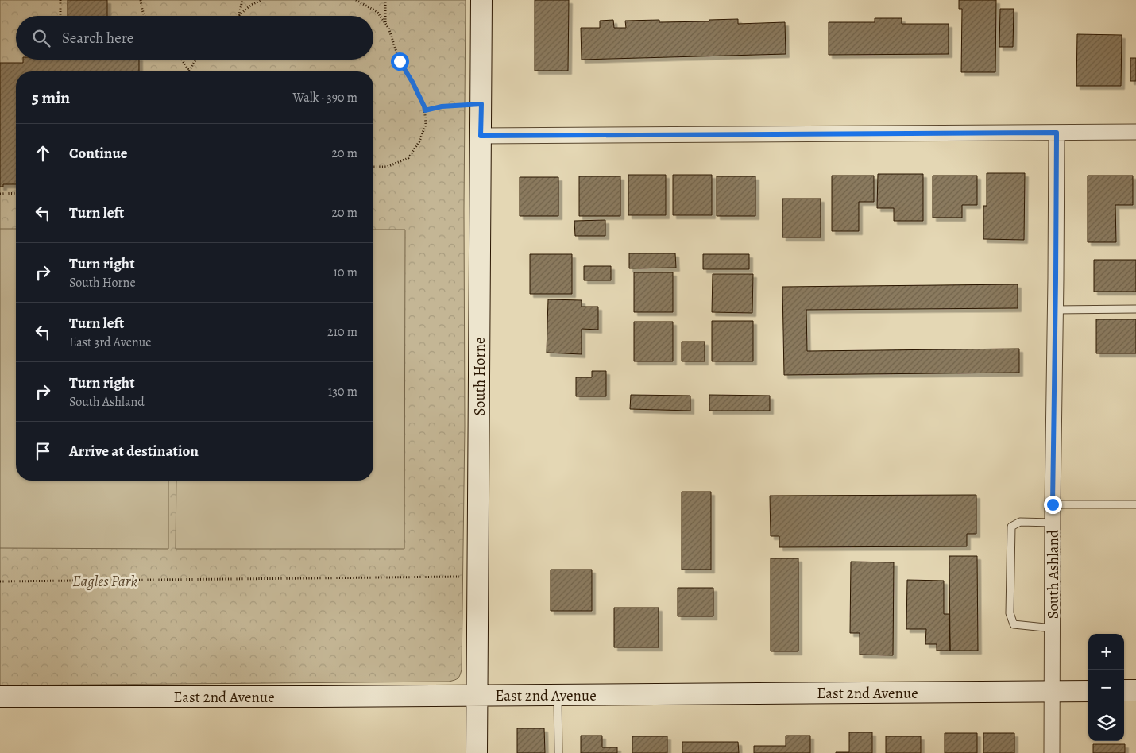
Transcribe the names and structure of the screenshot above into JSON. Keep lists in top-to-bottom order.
{
  "streets": {
    "street": ["South Horne", "South Ashland", "East 2nd Avenue"]
  },
  "crossings": [
    ["South Horne", "East 2nd Avenue"],
    ["South Ashland", "East 2nd Avenue"]
  ],
  "parks": ["Eagles Park"],
  "page": {
    "search": "Search here",
    "heading": ["5 min", "Walk · 390 m"],
    "list": [
      ["Continue", "20 m"],
      ["Turn left", "20 m"],
      ["Turn right", "South Horne", "10 m"],
      ["Turn left", "East 3rd Avenue", "210 m"],
      ["Turn right", "South Ashland", "130 m"],
      "Arrive at destination"
    ],
    "map_buttons": ["+", "−"]
  }
}
